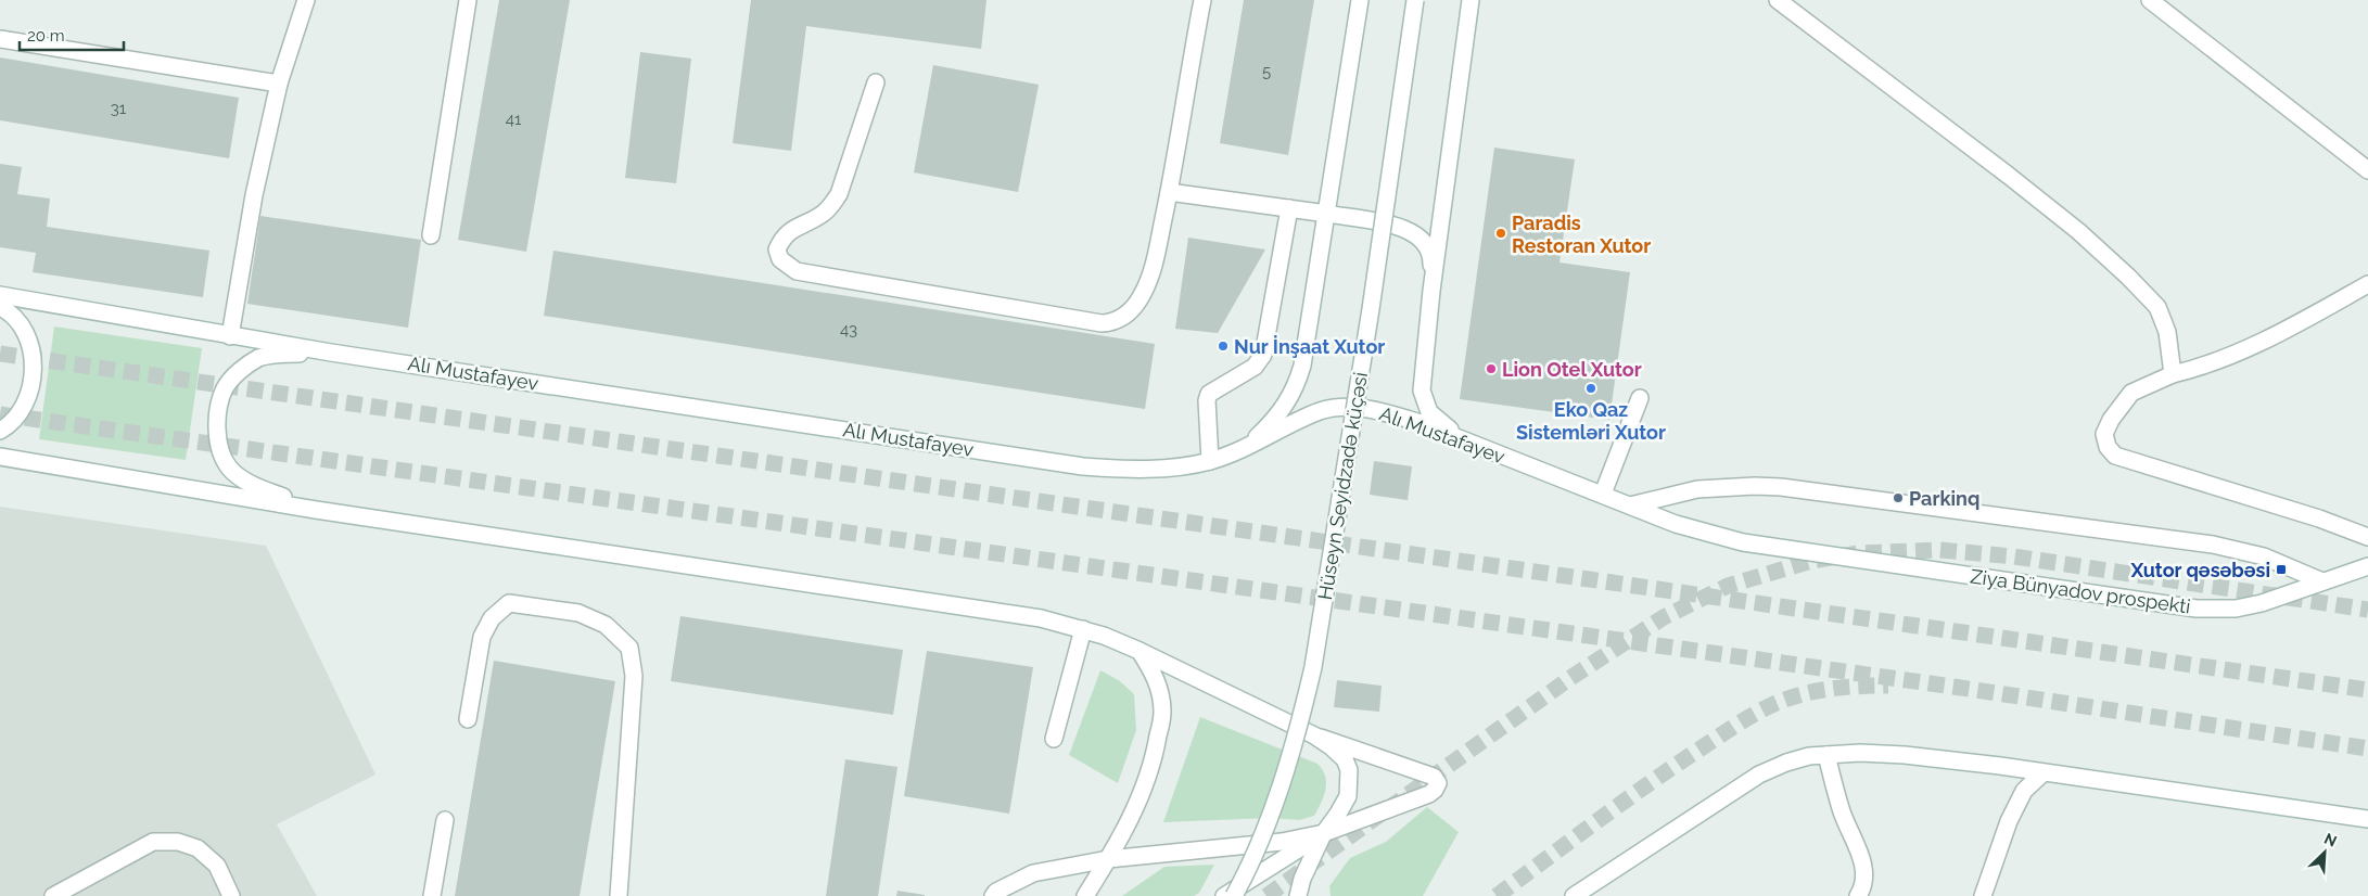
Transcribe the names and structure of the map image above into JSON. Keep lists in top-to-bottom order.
{
  "streets": {
    "main road": ["Alı Mustafayev", "Hüseyn Seyidzadə küçəsi", "Ziya Bünyadov prospekti"]
  },
  "crossings": [
    ["Alı Mustafayev", "Ziya Bünyadov prospekti"]
  ],
  "places": {
    "other": [
      "Paradis Restoran Xutor",
      "Nur İnşaat Xutor",
      "Lion Otel Xutor",
      "Eko Qaz Sistemləri Xutor",
      "Parkinq"
    ],
    "transit": ["Xutor qəsəbəsi"]
  },
  "house_numbers": [
    "5",
    "31",
    "41",
    "43"
  ],
  "scale_bar": "20 m",
  "north": "top right"
}
